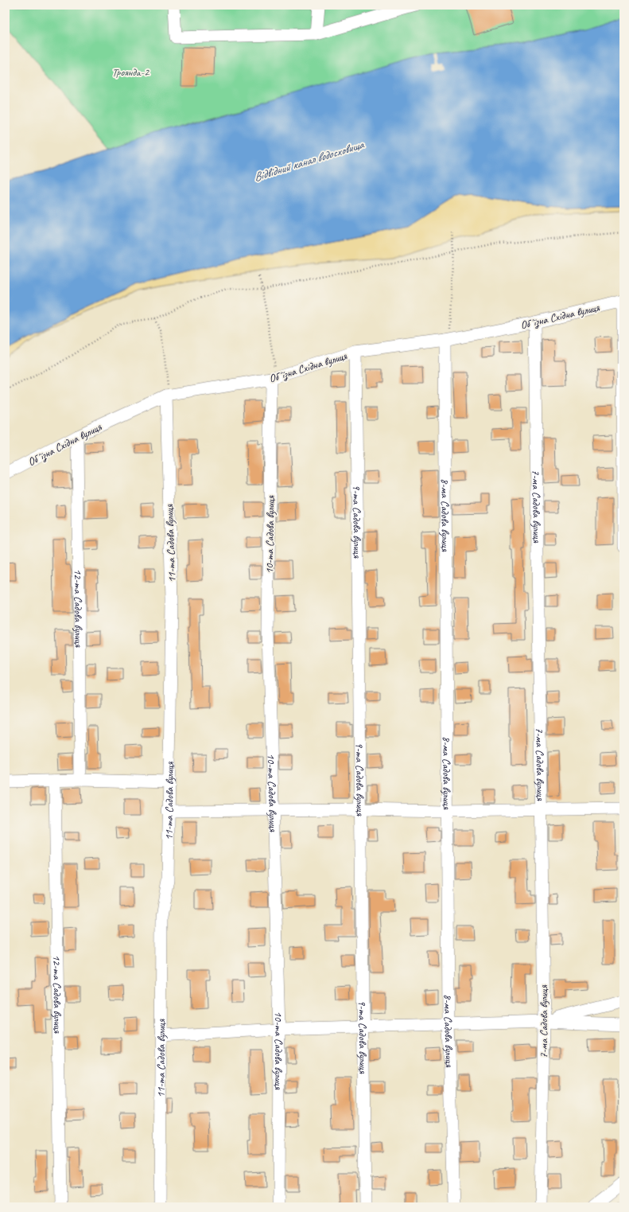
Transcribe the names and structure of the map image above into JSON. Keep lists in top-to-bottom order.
{
  "streets": {
    "street": [
      "Обʼїзна Східна вулиця",
      "7-ма Садова вулиця",
      "8-ма Садова вулиця",
      "9-та Садова вулиця",
      "10-та Садова вулиця",
      "11-та Садова вулиця",
      "12-та Садова вулиця"
    ]
  },
  "crossings": [
    ["Обʼїзна Східна вулиця", "7-ма Садова вулиця"],
    ["Обʼїзна Східна вулиця", "8-ма Садова вулиця"],
    ["Обʼїзна Східна вулиця", "9-та Садова вулиця"],
    ["Обʼїзна Східна вулиця", "10-та Садова вулиця"],
    ["Обʼїзна Східна вулиця", "11-та Садова вулиця"],
    ["Обʼїзна Східна вулиця", "12-та Садова вулиця"]
  ],
  "water": ["Відвідний канал водосховища"],
  "parks": ["Троянда-2"]
}
